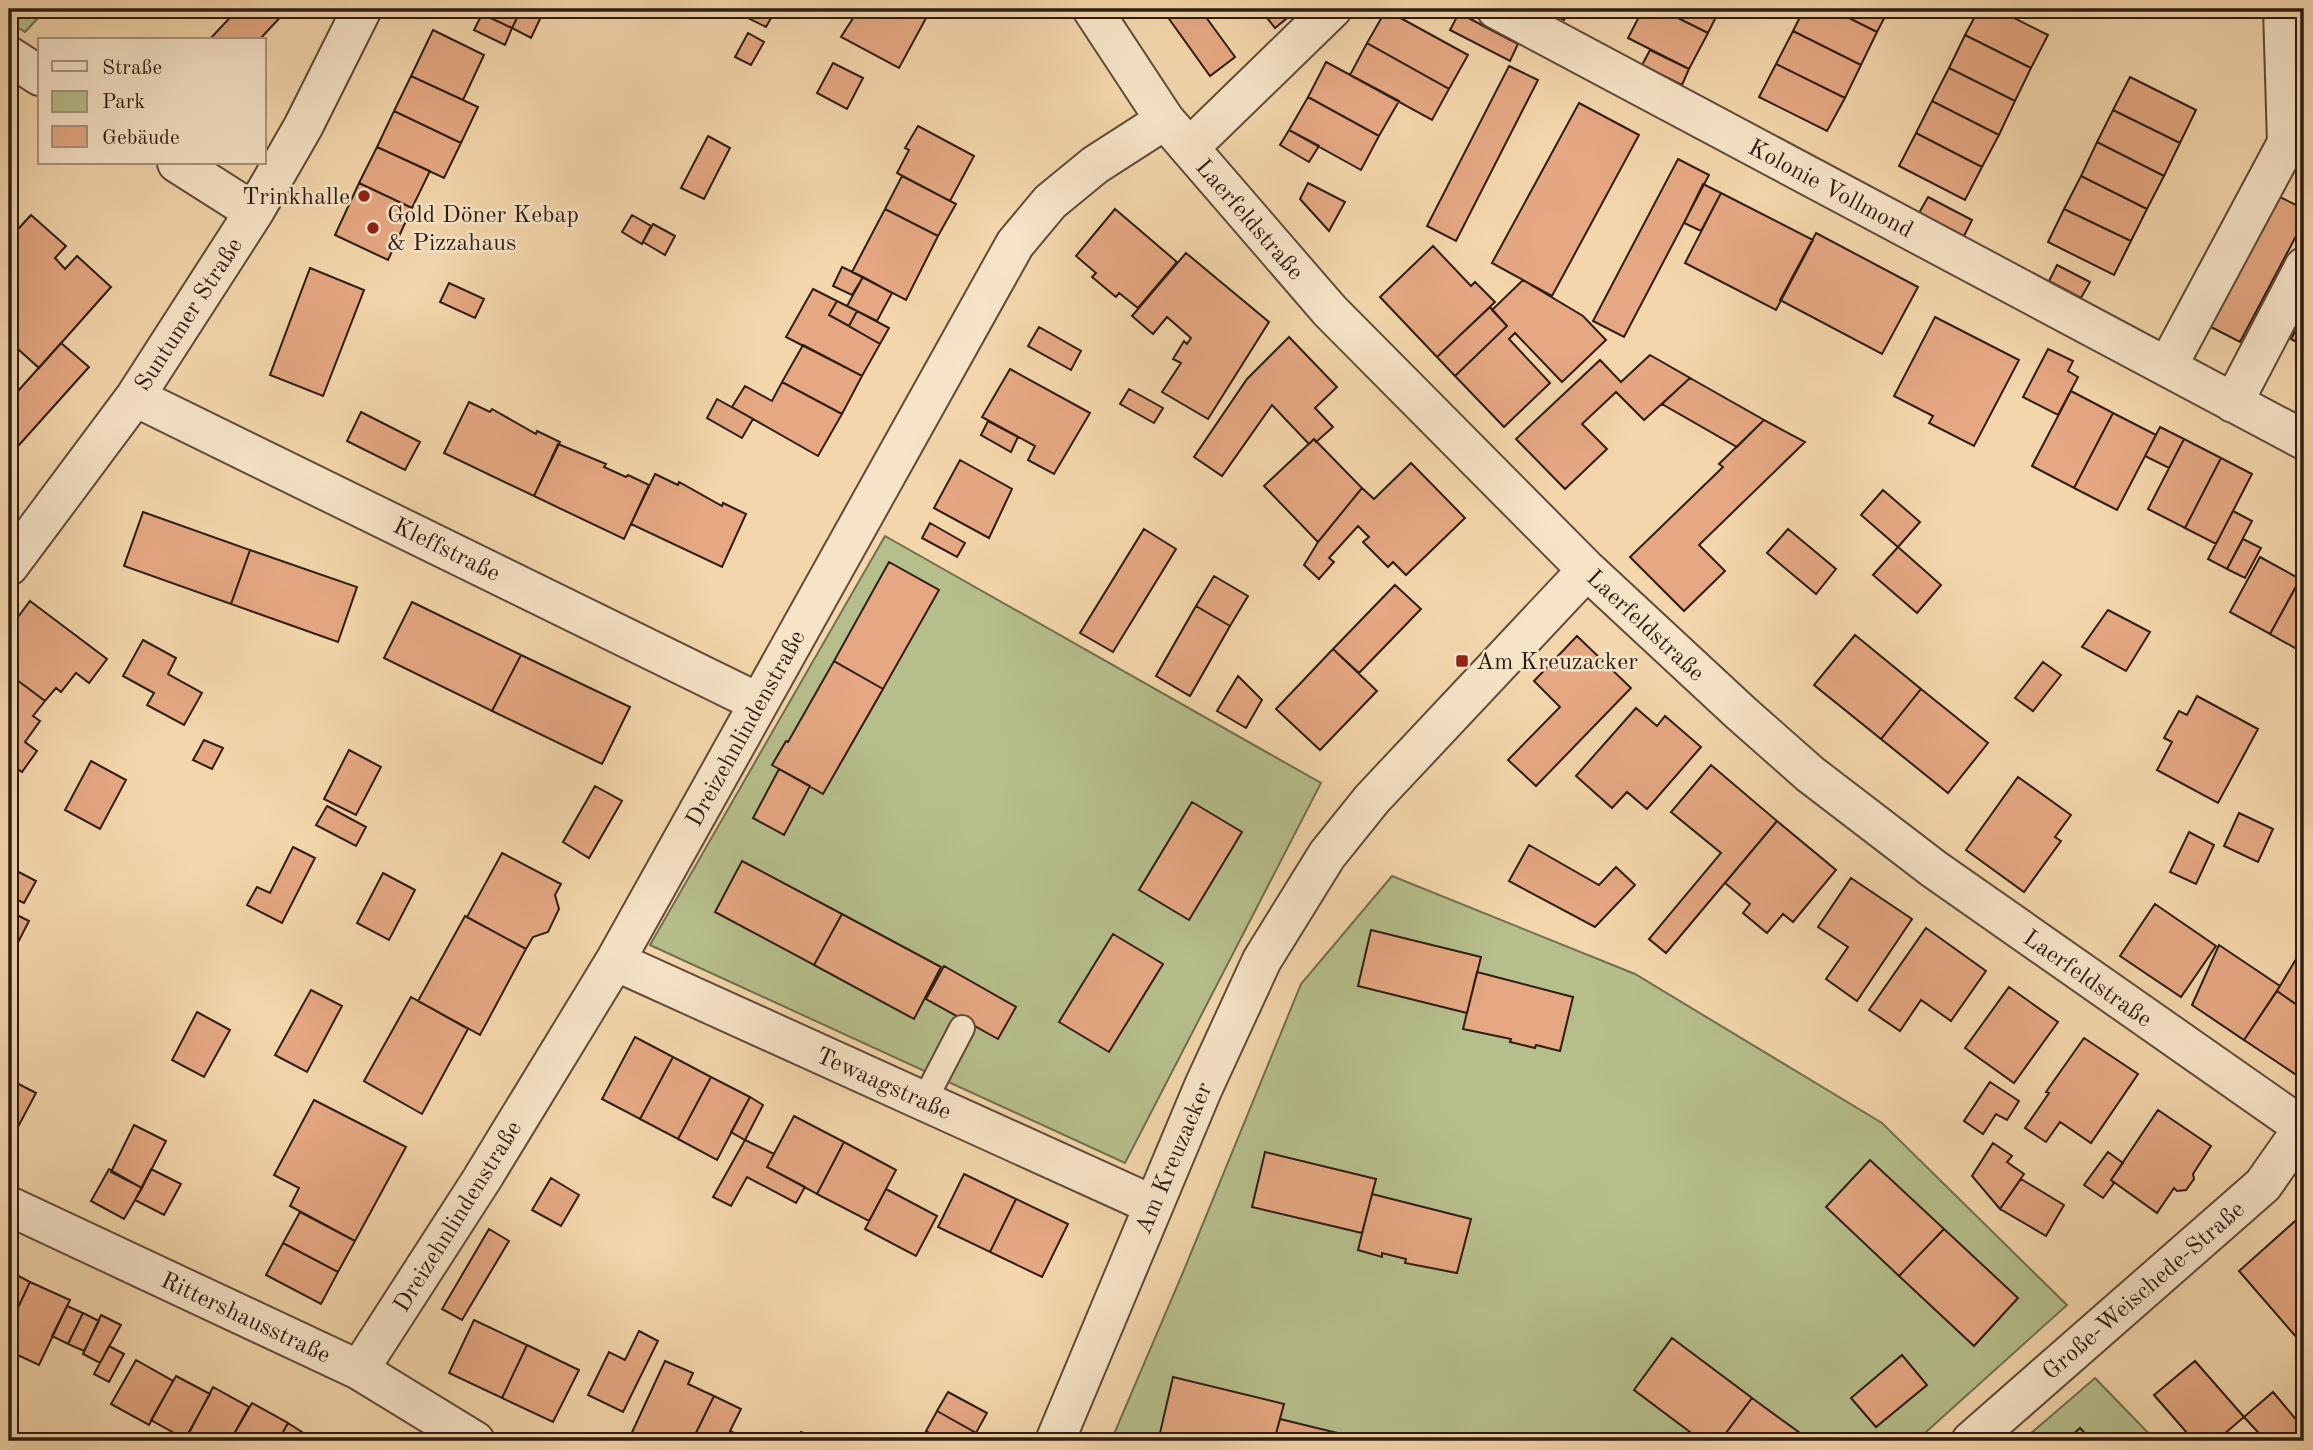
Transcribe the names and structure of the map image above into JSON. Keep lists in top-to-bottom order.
{
  "streets": {
    "street": [
      "Kolonie Vollmond",
      "Laerfeldstraße",
      "Suntumer Straße",
      "Kleffstraße",
      "Dreizehnlindenstraße",
      "Tewaagstraße",
      "Am Kreuzacker",
      "Große-Weischede-Straße",
      "Rittershausstraße"
    ]
  },
  "crossings": [
    ["Laerfeldstraße", "Dreizehnlindenstraße"],
    ["Laerfeldstraße", "Am Kreuzacker"],
    ["Laerfeldstraße", "Große-Weischede-Straße"],
    ["Suntumer Straße", "Kleffstraße"],
    ["Kleffstraße", "Dreizehnlindenstraße"],
    ["Dreizehnlindenstraße", "Tewaagstraße"],
    ["Dreizehnlindenstraße", "Rittershausstraße"],
    ["Tewaagstraße", "Am Kreuzacker"]
  ],
  "places": {
    "other": ["Trinkhalle", "Gold Döner Kebap & Pizzahaus"],
    "transit": ["Am Kreuzacker"]
  },
  "legend": ["Straße", "Park", "Gebäude"]
}
